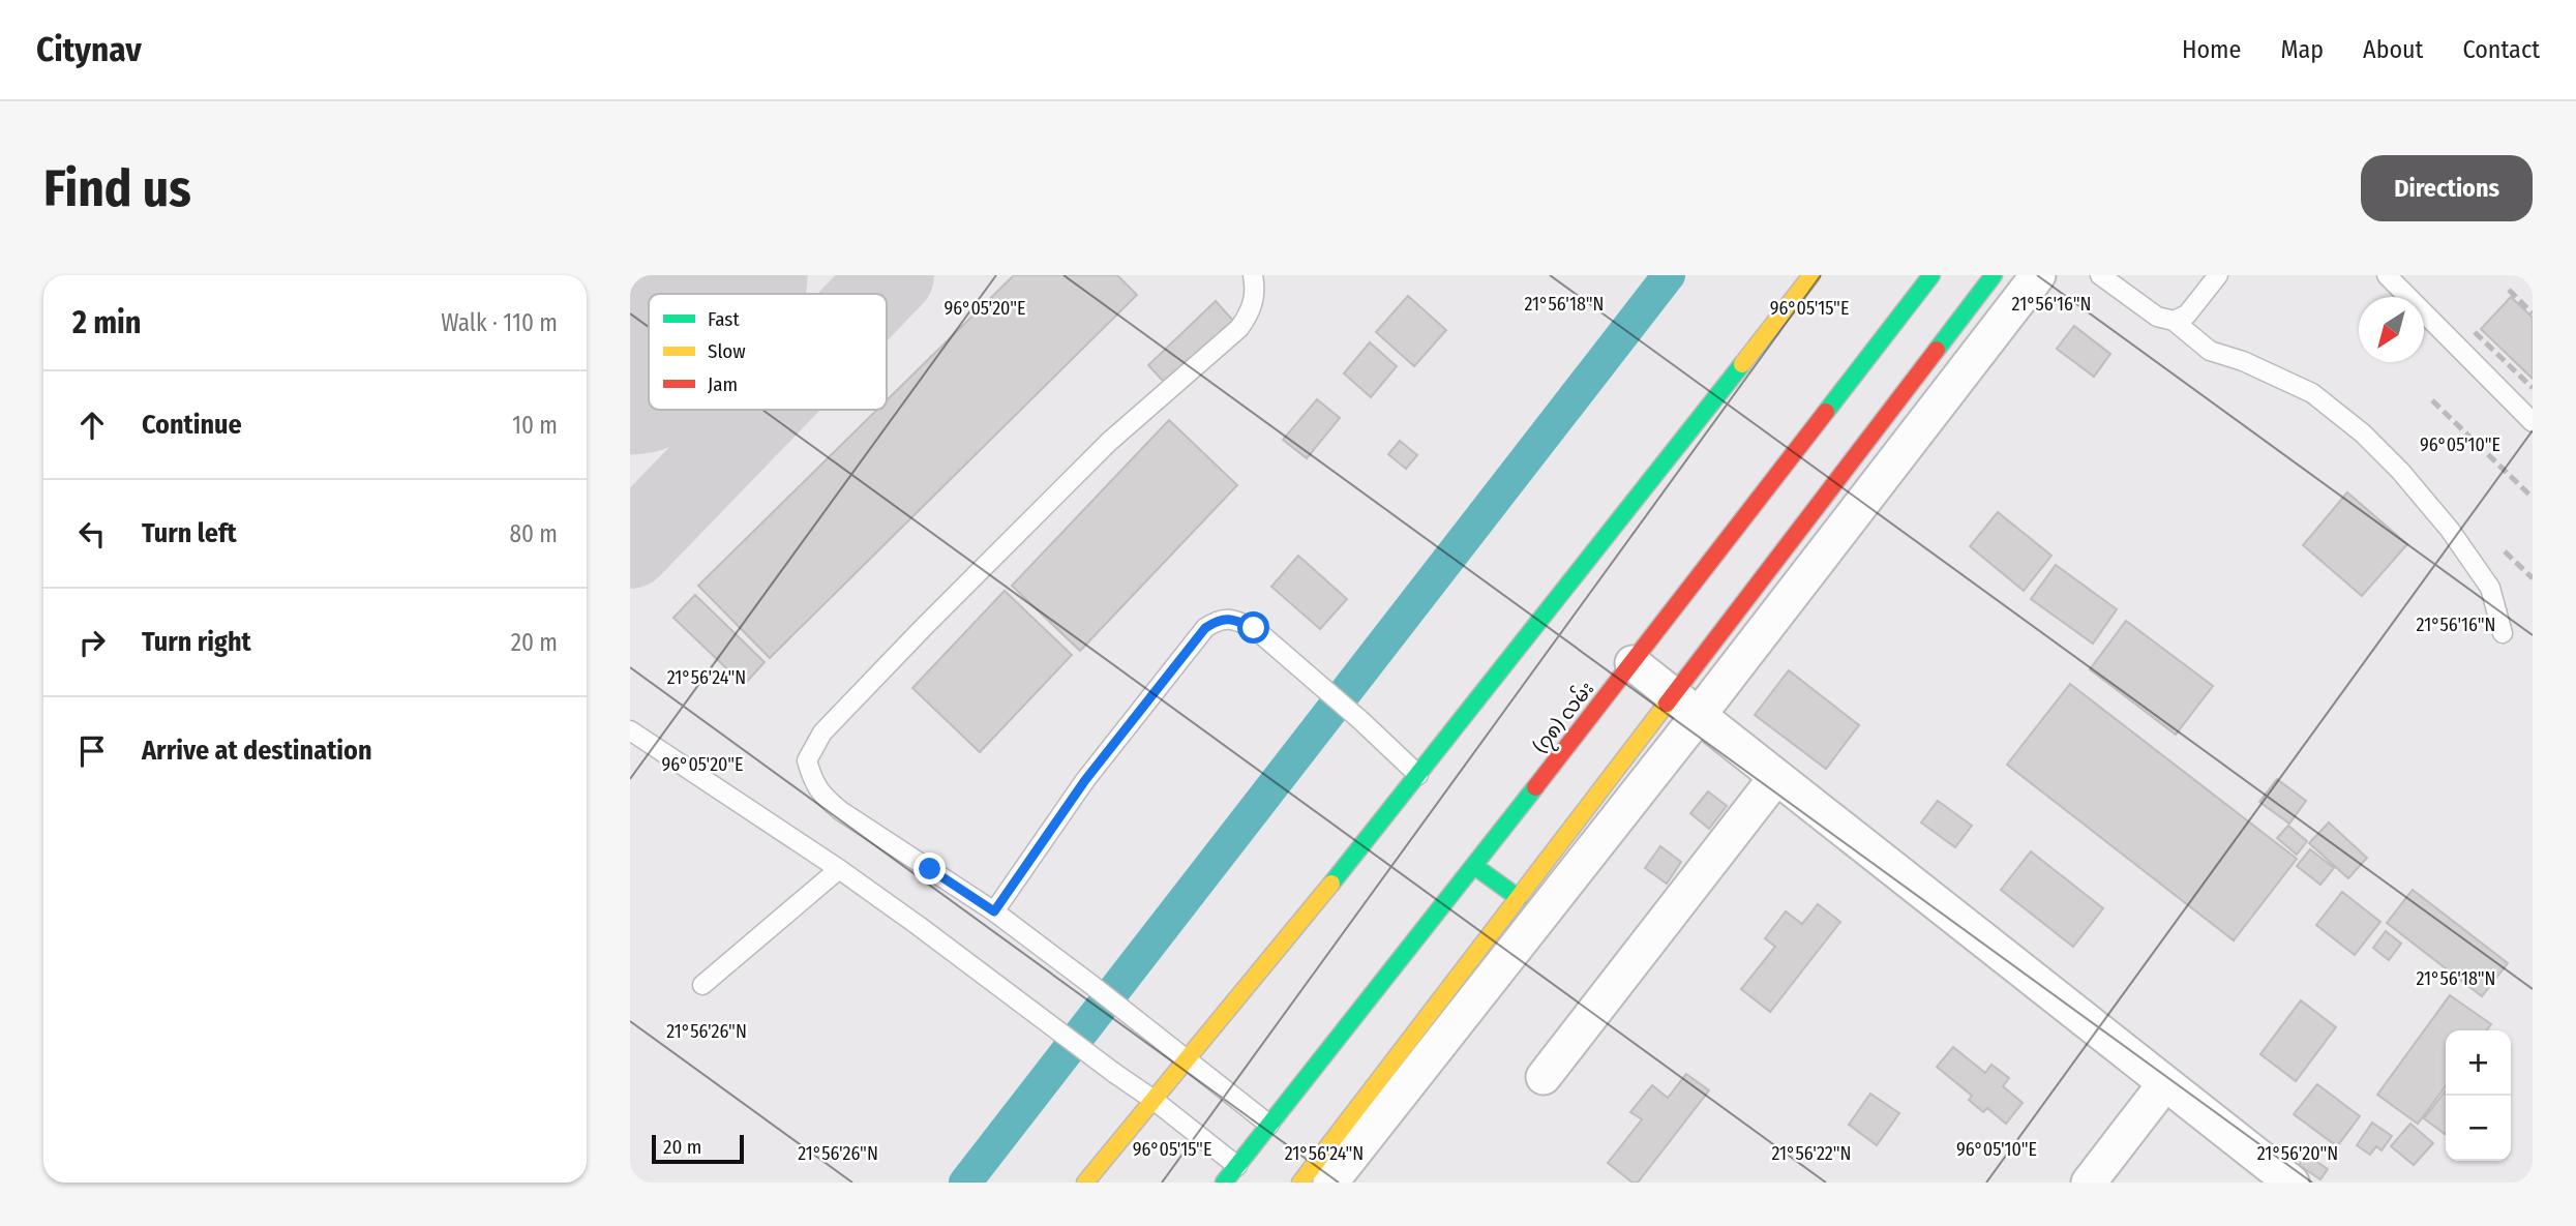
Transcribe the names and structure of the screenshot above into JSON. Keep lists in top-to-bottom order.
{
  "streets": {
    "main road": ["(၇၈) လမ်း"]
  },
  "legend": ["Fast", "Slow", "Jam"],
  "scale_bar": "20 m",
  "north": "bottom left",
  "page": {
    "header": "Citynav",
    "nav": [
      "Home",
      "Map",
      "About",
      "Contact"
    ],
    "buttons": "Directions",
    "title": "Find us",
    "heading": ["2 min", "Walk · 110 m"],
    "list": [
      ["Continue", "10 m"],
      ["Turn left", "80 m"],
      ["Turn right", "20 m"],
      "Arrive at destination"
    ],
    "map_buttons": ["+", "−"],
    "scale": "20 m"
  },
  "coordinates": [
    "21°56'18\"N",
    "21°56'16\"N",
    "96°05'20\"E",
    "96°05'15\"E",
    "96°05'10\"E",
    "21°56'24\"N",
    "21°56'26\"N",
    "21°56'22\"N",
    "21°56'20\"N"
  ]
}
